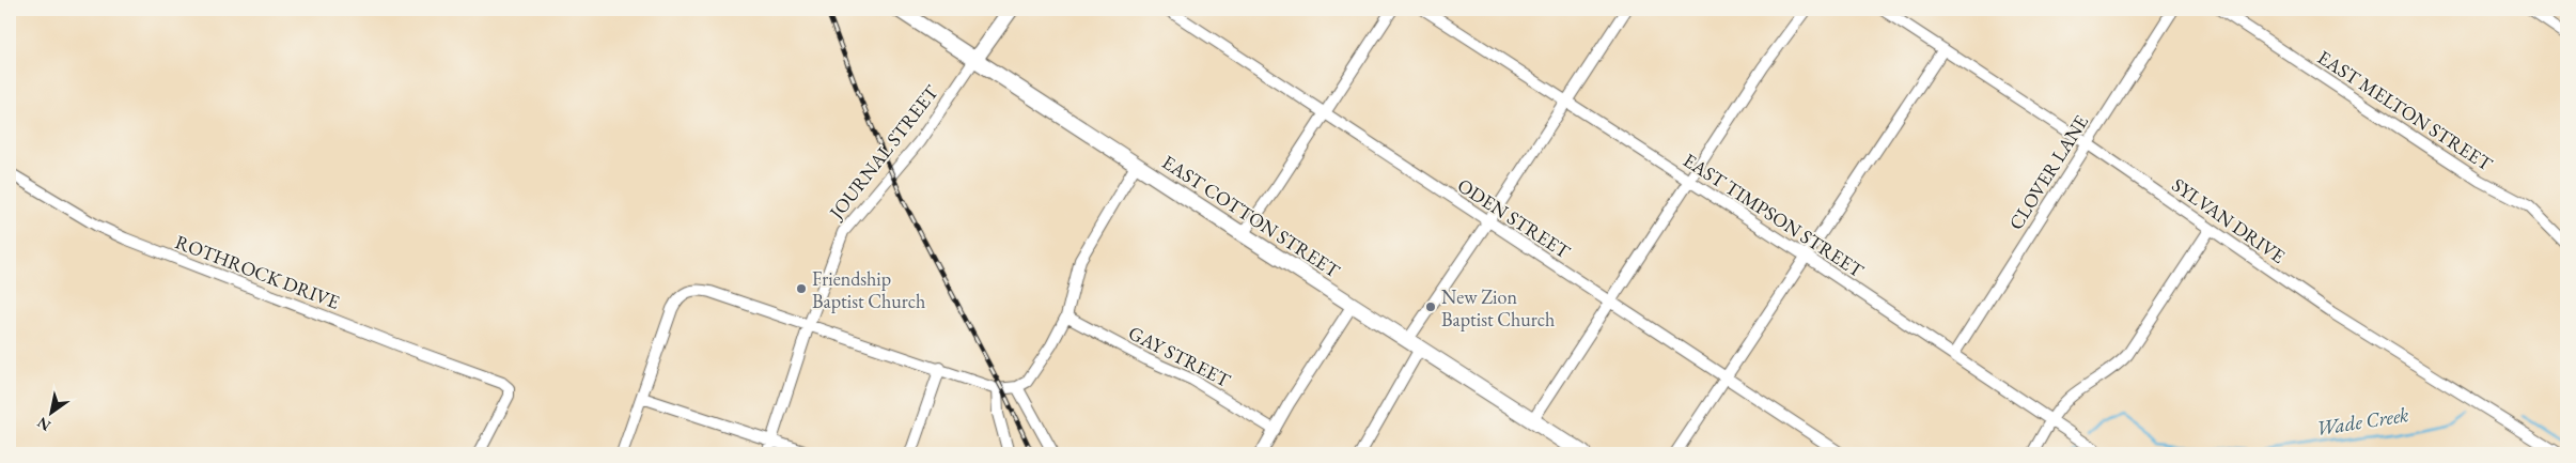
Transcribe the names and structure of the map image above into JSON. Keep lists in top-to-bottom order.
{
  "streets": {
    "main road": ["EAST COTTON STREET"],
    "street": [
      "EAST MELTON STREET",
      "JOURNAL STREET",
      "CLOVER LANE",
      "EAST TIMPSON STREET",
      "ODEN STREET",
      "SYLVAN DRIVE",
      "ROTHROCK DRIVE",
      "GAY STREET"
    ]
  },
  "crossings": [
    ["JOURNAL STREET", "EAST COTTON STREET"],
    ["CLOVER LANE", "EAST TIMPSON STREET"],
    ["CLOVER LANE", "SYLVAN DRIVE"]
  ],
  "water": ["Wade Creek"],
  "places": ["Friendship Baptist Church", "New Zion Baptist Church"],
  "north": "bottom left"
}
